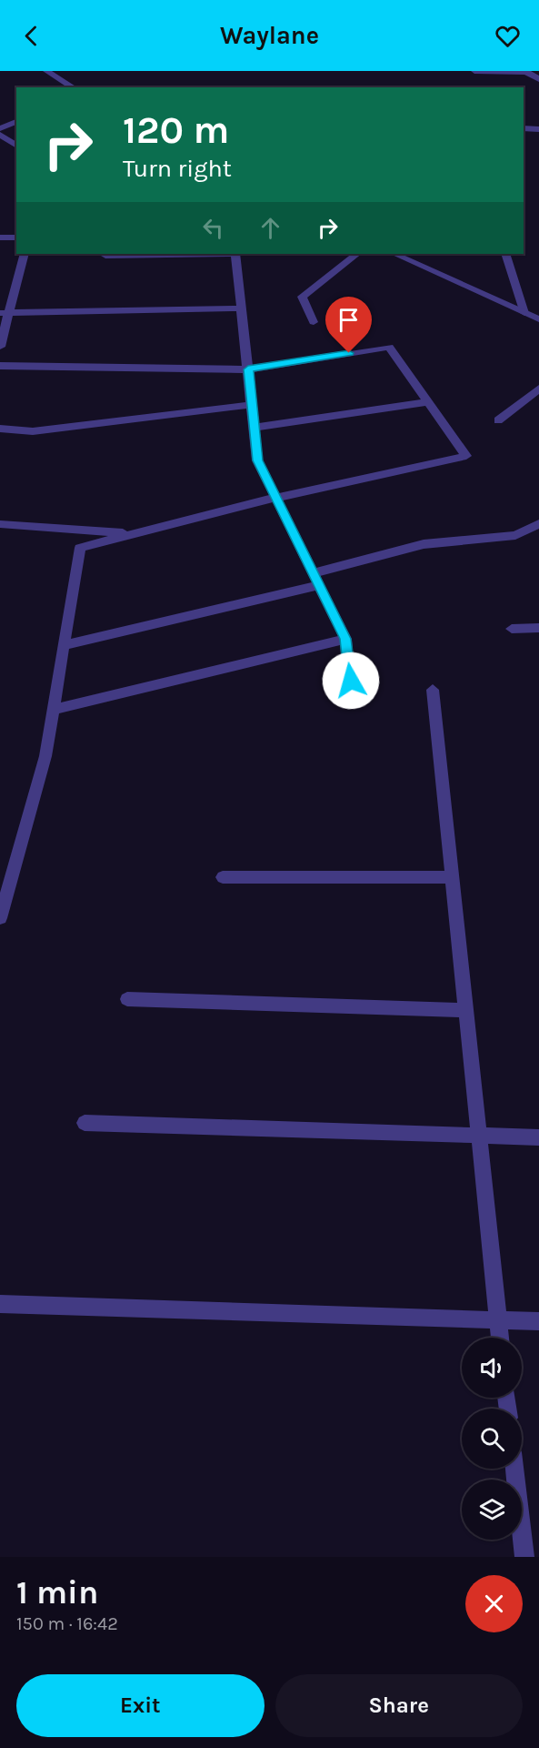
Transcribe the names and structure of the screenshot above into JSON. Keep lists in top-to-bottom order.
{
  "page": {
    "header": "Waylane",
    "turn": ["120 m", "Turn right"],
    "heading": ["1 min", "150 m · 16:42"],
    "buttons": ["Exit", "Share"]
  }
}
